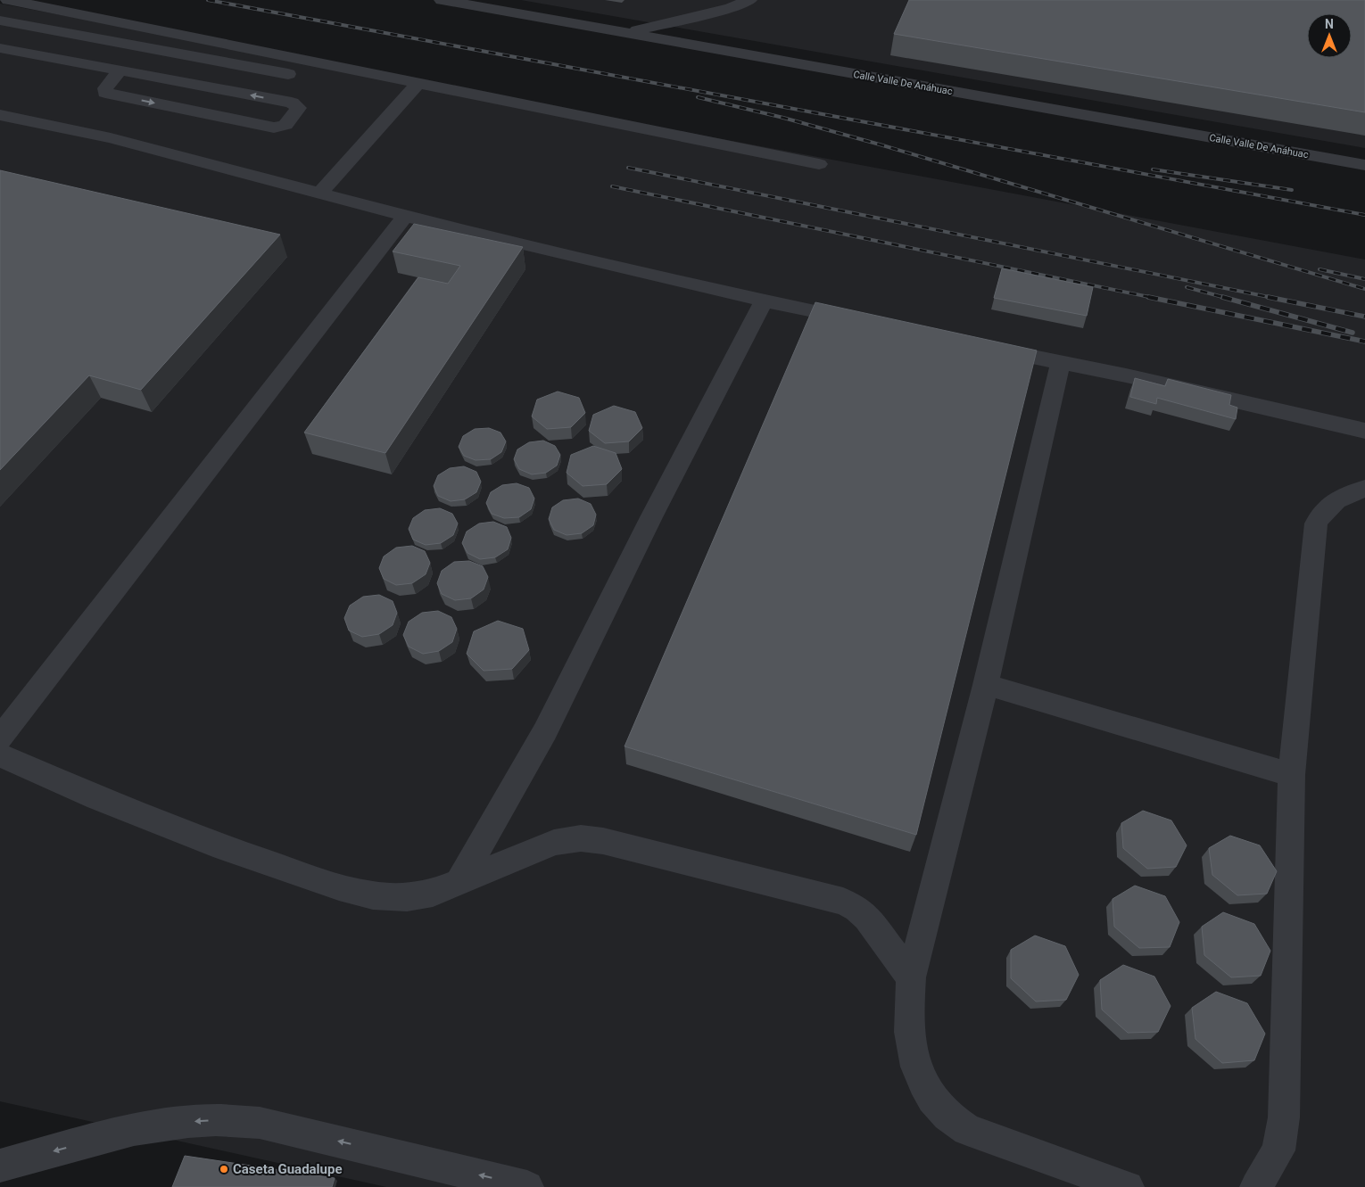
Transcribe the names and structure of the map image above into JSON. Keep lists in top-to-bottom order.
{
  "streets": {
    "street": ["Calle Valle De Anáhuac"]
  },
  "places": ["Caseta Guadalupe"],
  "north": "top"
}
